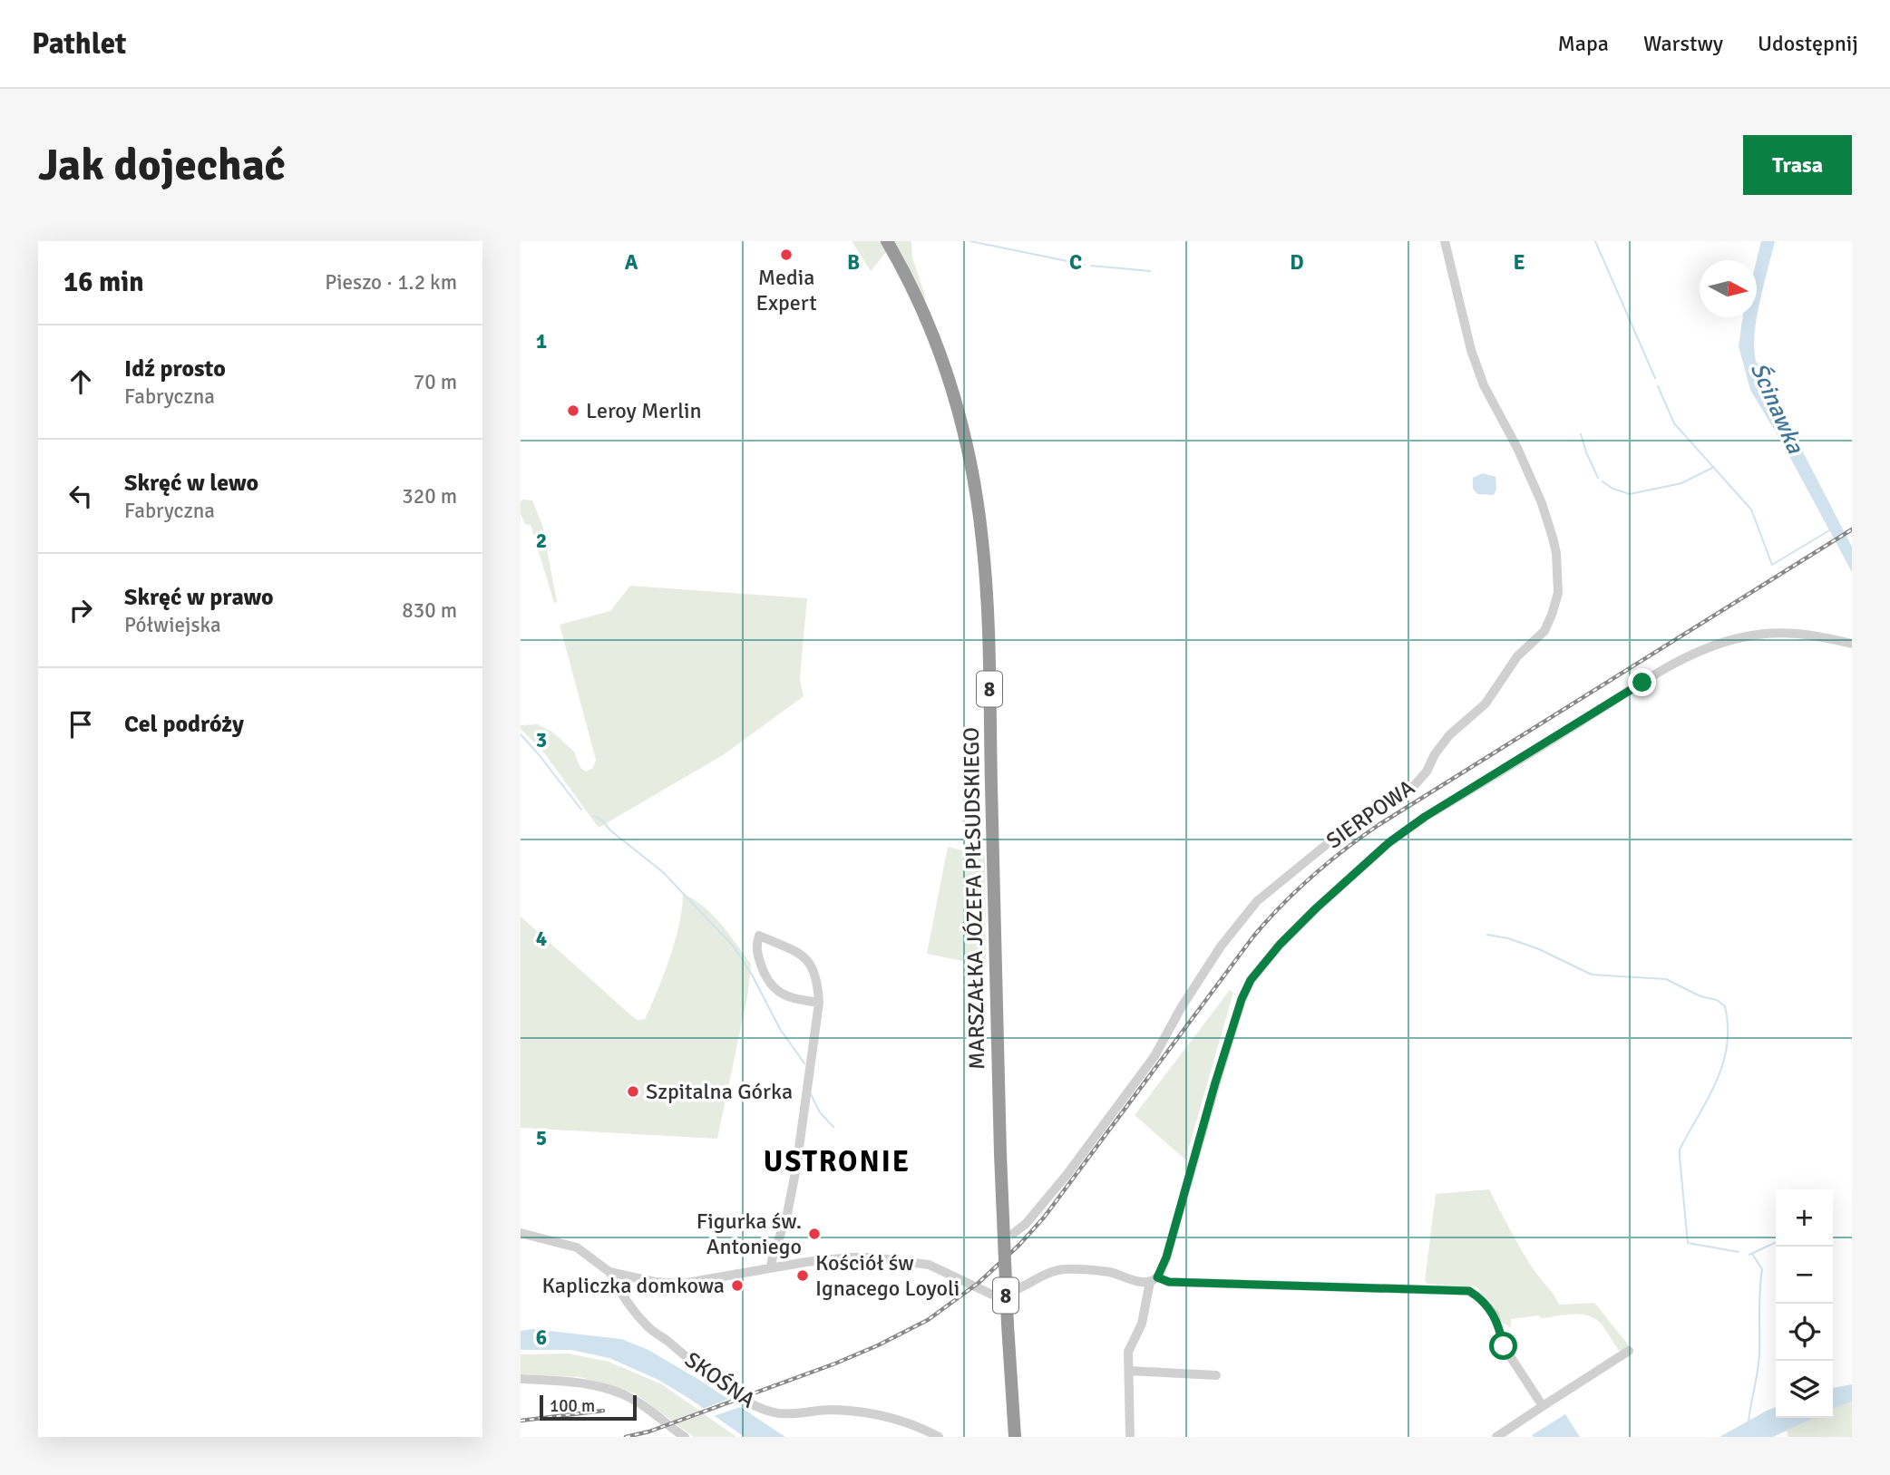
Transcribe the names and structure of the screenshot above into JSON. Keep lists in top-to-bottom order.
{
  "streets": {
    "highway": ["8", "MARSZAŁKA JÓZEFA PIŁSUDSKIEGO"],
    "street": ["SIERPOWA", "SKOŚNA"]
  },
  "districts": ["USTRONIE"],
  "water": ["Ścinawka"],
  "places": [
    "Media Expert",
    "Leroy Merlin",
    "Szpitalna Górka",
    "Figurka św. Antoniego",
    "Kościół św Ignacego Loyoli",
    "Kapliczka domkowa"
  ],
  "scale_bar": "100 m",
  "north": "right",
  "page": {
    "header": "Pathlet",
    "nav": ["Mapa", "Warstwy", "Udostępnij"],
    "buttons": "Trasa",
    "title": "Jak dojechać",
    "heading": ["16 min", "Pieszo · 1.2 km"],
    "list": [
      ["Idź prosto", "Fabryczna", "70 m"],
      ["Skręć w lewo", "Fabryczna", "320 m"],
      ["Skręć w prawo", "Półwiejska", "830 m"],
      "Cel podróży"
    ],
    "map_buttons": ["+", "−"],
    "scale": "100 m"
  },
  "grid": {
    "columns": [
      "A",
      "B",
      "C",
      "D",
      "E"
    ],
    "rows": [
      "1",
      "2",
      "3",
      "4",
      "5",
      "6"
    ]
  }
}
